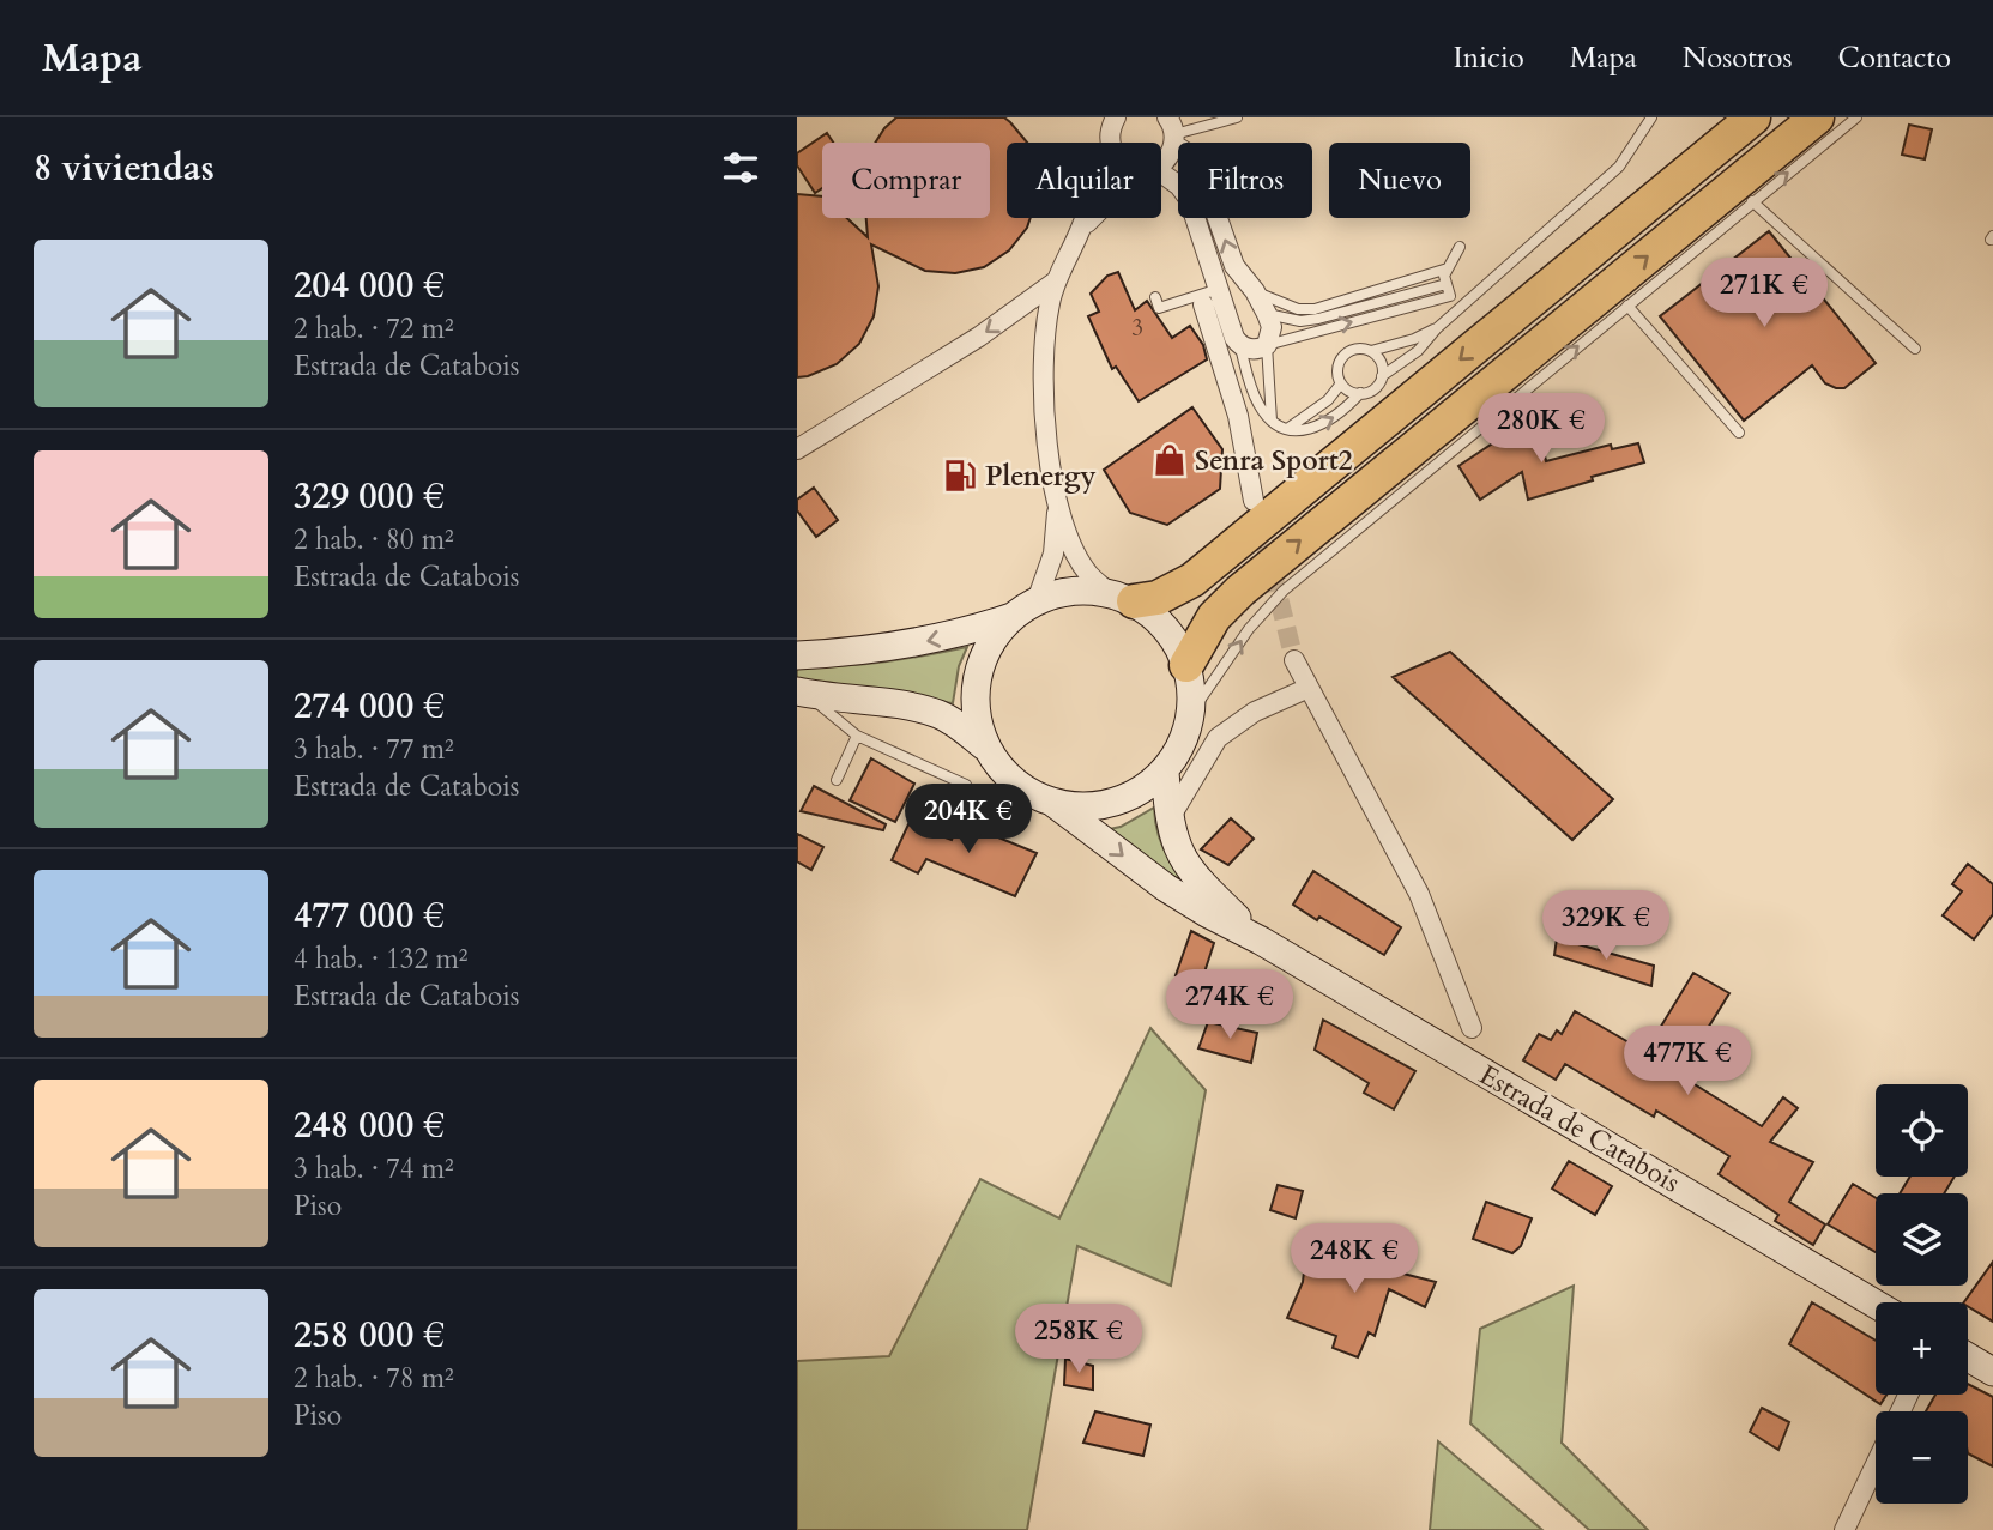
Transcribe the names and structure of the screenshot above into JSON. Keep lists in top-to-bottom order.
{
  "streets": {
    "main road": ["Estrada de Catabois"]
  },
  "places": {
    "shop": ["Senra Sport2"],
    "fuel station": ["Plenergy"]
  },
  "house_numbers": ["3"],
  "page": {
    "header": "Mapa",
    "nav": [
      "Inicio",
      "Mapa",
      "Nosotros",
      "Contacto"
    ],
    "heading": "8 viviendas",
    "chip": [
      "Comprar",
      "Alquilar",
      "Filtros",
      "Nuevo"
    ],
    "list": [
      {
        "name": "204 000 €",
        "note": "2 hab. · 72 m² · Estrada de Catabois"
      },
      {
        "name": "329 000 €",
        "note": "2 hab. · 80 m² · Estrada de Catabois"
      },
      {
        "name": "274 000 €",
        "note": "3 hab. · 77 m² · Estrada de Catabois"
      },
      {
        "name": "477 000 €",
        "note": "4 hab. · 132 m² · Estrada de Catabois"
      },
      {
        "name": "248 000 €",
        "note": "3 hab. · 74 m² · Piso"
      },
      {
        "name": "258 000 €",
        "note": "2 hab. · 78 m² · Piso"
      }
    ],
    "price": [
      "271K €",
      "280K €",
      "204K €",
      "329K €",
      "274K €",
      "477K €",
      "248K €",
      "258K €"
    ],
    "map_buttons": ["+", "−"]
  }
}
